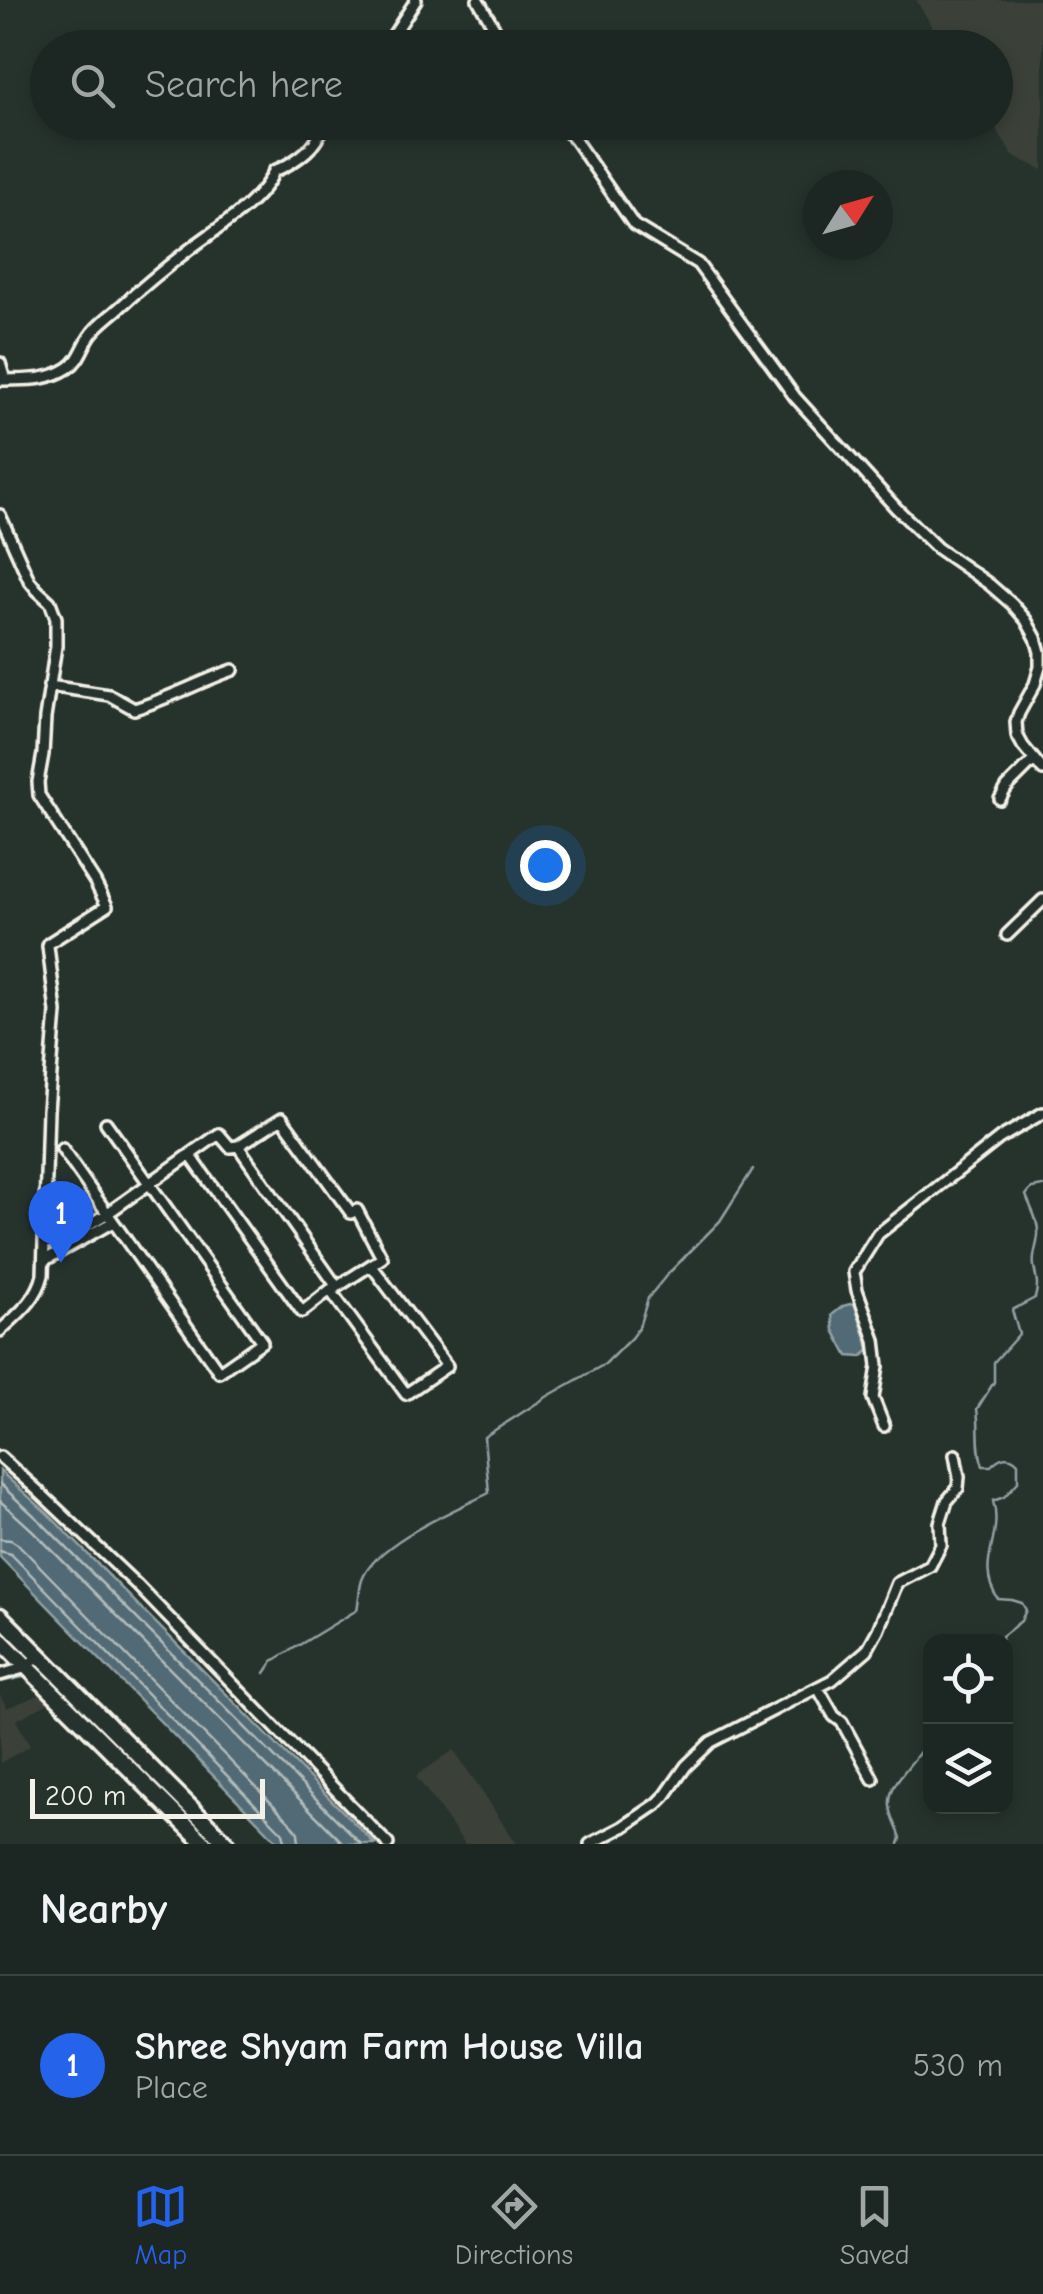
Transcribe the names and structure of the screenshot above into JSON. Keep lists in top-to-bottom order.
{
  "scale_bar": "200 m",
  "north": "top right",
  "page": {
    "search": "Search here",
    "pins": "1",
    "scale": "200 m",
    "heading": "Nearby",
    "list": [
      {
        "mark": "1",
        "name": "Shree Shyam Farm House Villa",
        "note": "Place",
        "value": "530 m"
      }
    ],
    "nav": ["Map", "Directions", "Saved"]
  }
}
